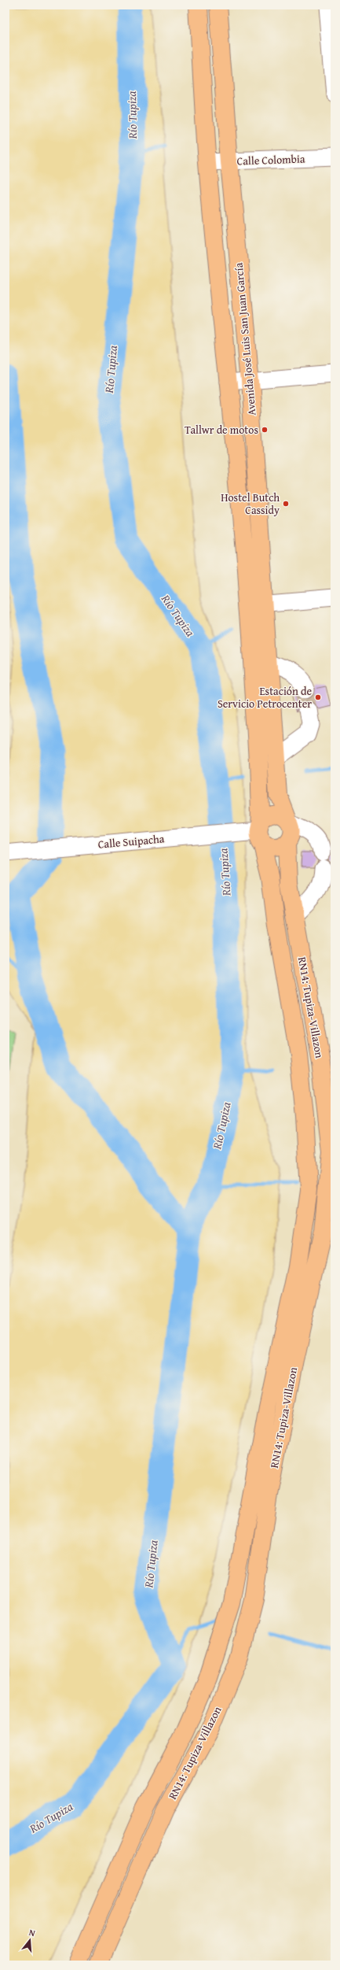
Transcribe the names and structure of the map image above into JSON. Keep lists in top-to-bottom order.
{
  "streets": {
    "highway": ["Avenida José Luis San Juan García", "RN14: Tupiza-Villazon"],
    "street": ["Calle Colombia", "Calle Suipacha"]
  },
  "crossings": [
    ["Calle Colombia", "Avenida José Luis San Juan García"],
    ["Avenida José Luis San Juan García", "Calle Suipacha"],
    ["Avenida José Luis San Juan García", "RN14: Tupiza-Villazon"],
    ["Calle Suipacha", "RN14: Tupiza-Villazon"]
  ],
  "water": ["Río Tupiza"],
  "places": ["Tallwr de motos", "Hostel Butch Cassidy", "Estación de Servicio Petrocenter"],
  "north": "top"
}
